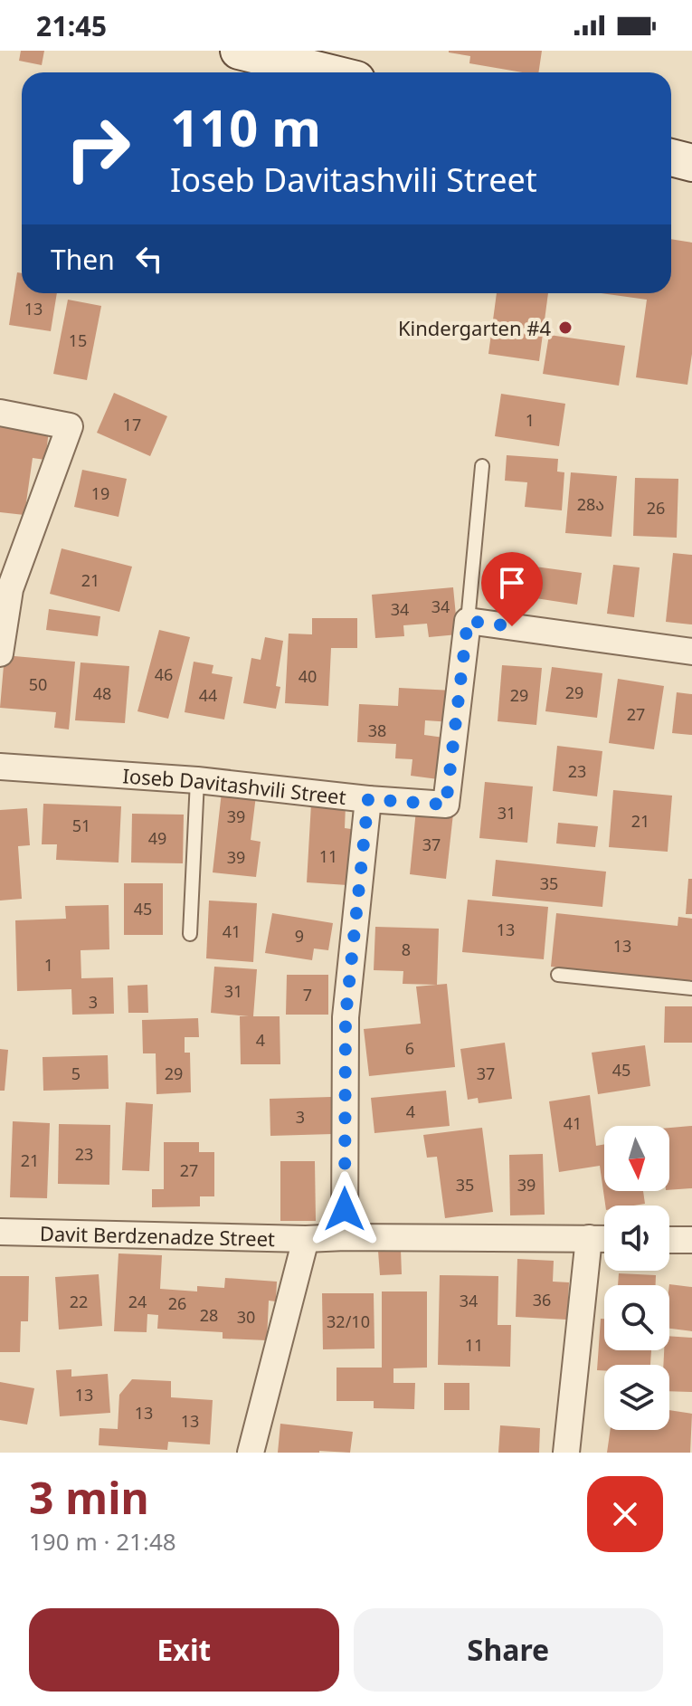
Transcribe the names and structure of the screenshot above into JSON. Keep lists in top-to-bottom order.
{
  "streets": {
    "street": ["Ioseb Davitashvili Street", "Davit Berdzenadze Street"]
  },
  "places": ["Kindergarten #4"],
  "house_numbers": [
    "13",
    "15",
    "1",
    "17",
    "19",
    "28ა",
    "26",
    "21",
    "34",
    "34",
    "46",
    "40",
    "50",
    "29",
    "48",
    "44",
    "29",
    "27",
    "38",
    "23",
    "31",
    "39",
    "21",
    "51",
    "49",
    "37",
    "11",
    "39",
    "35",
    "45",
    "13",
    "41",
    "9",
    "13",
    "8",
    "1",
    "31",
    "7",
    "3",
    "4",
    "6",
    "45",
    "5",
    "29",
    "37",
    "4",
    "3",
    "41",
    "23",
    "21",
    "27",
    "35",
    "39",
    "36",
    "34",
    "22",
    "24",
    "26",
    "28",
    "30",
    "32/10",
    "11",
    "13",
    "13",
    "13"
  ],
  "north": "bottom",
  "page": {
    "status": "21:45",
    "turn": ["110 m", "Ioseb Davitashvili Street"],
    "then": "Then",
    "heading": ["3 min", "190 m · 21:48"],
    "buttons": ["Exit", "Share"]
  }
}
